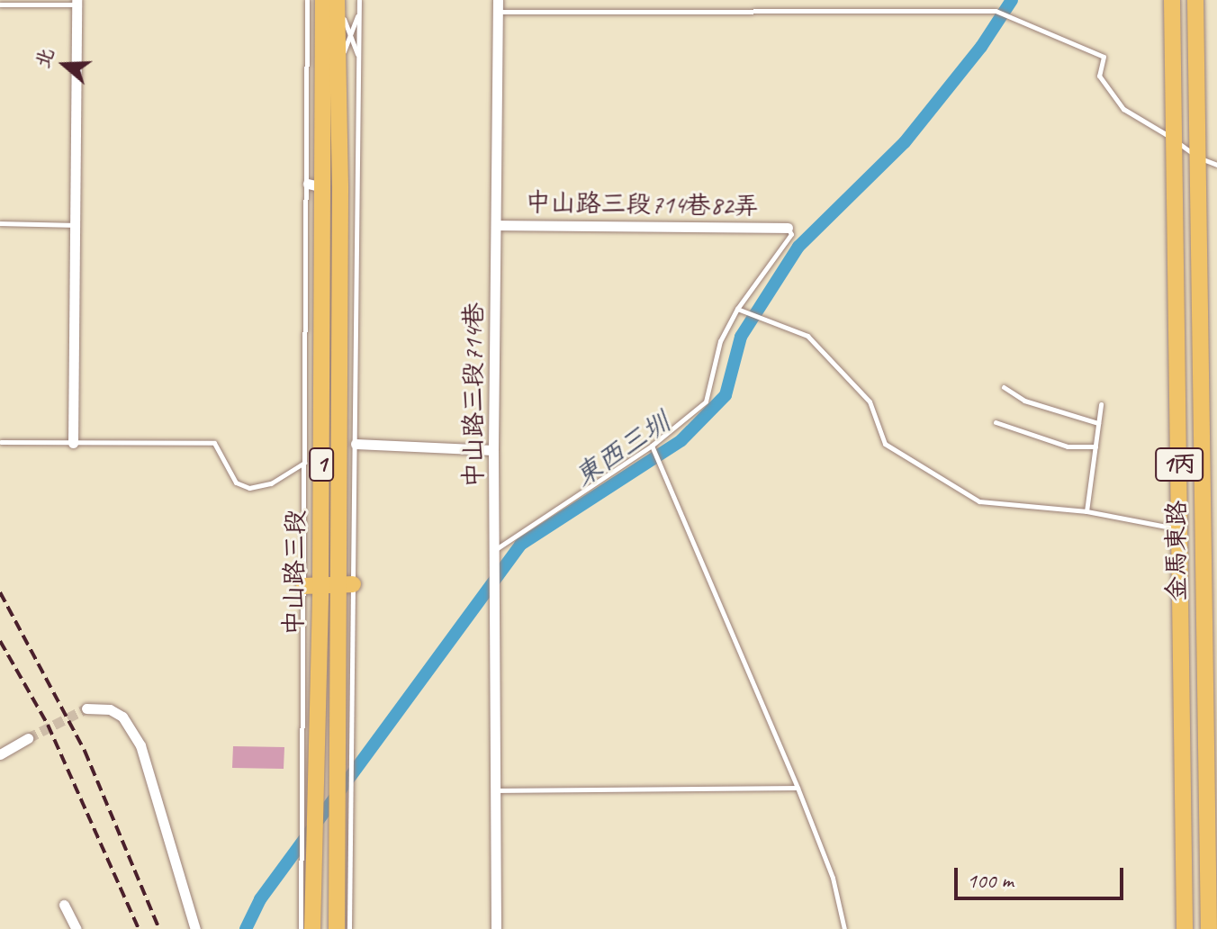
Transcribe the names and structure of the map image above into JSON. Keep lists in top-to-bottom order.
{
  "streets": {
    "main road": [
      "1",
      "1丙",
      "金馬東路",
      "中山路三段"
    ],
    "street": ["中山路三段714巷82弄", "中山路三段714巷"]
  },
  "crossings": [
    ["中山路三段714巷82弄", "中山路三段714巷"],
    ["1", "中山路三段"]
  ],
  "water": ["東西三圳"],
  "scale_bar": "100 m",
  "north": "left"
}
